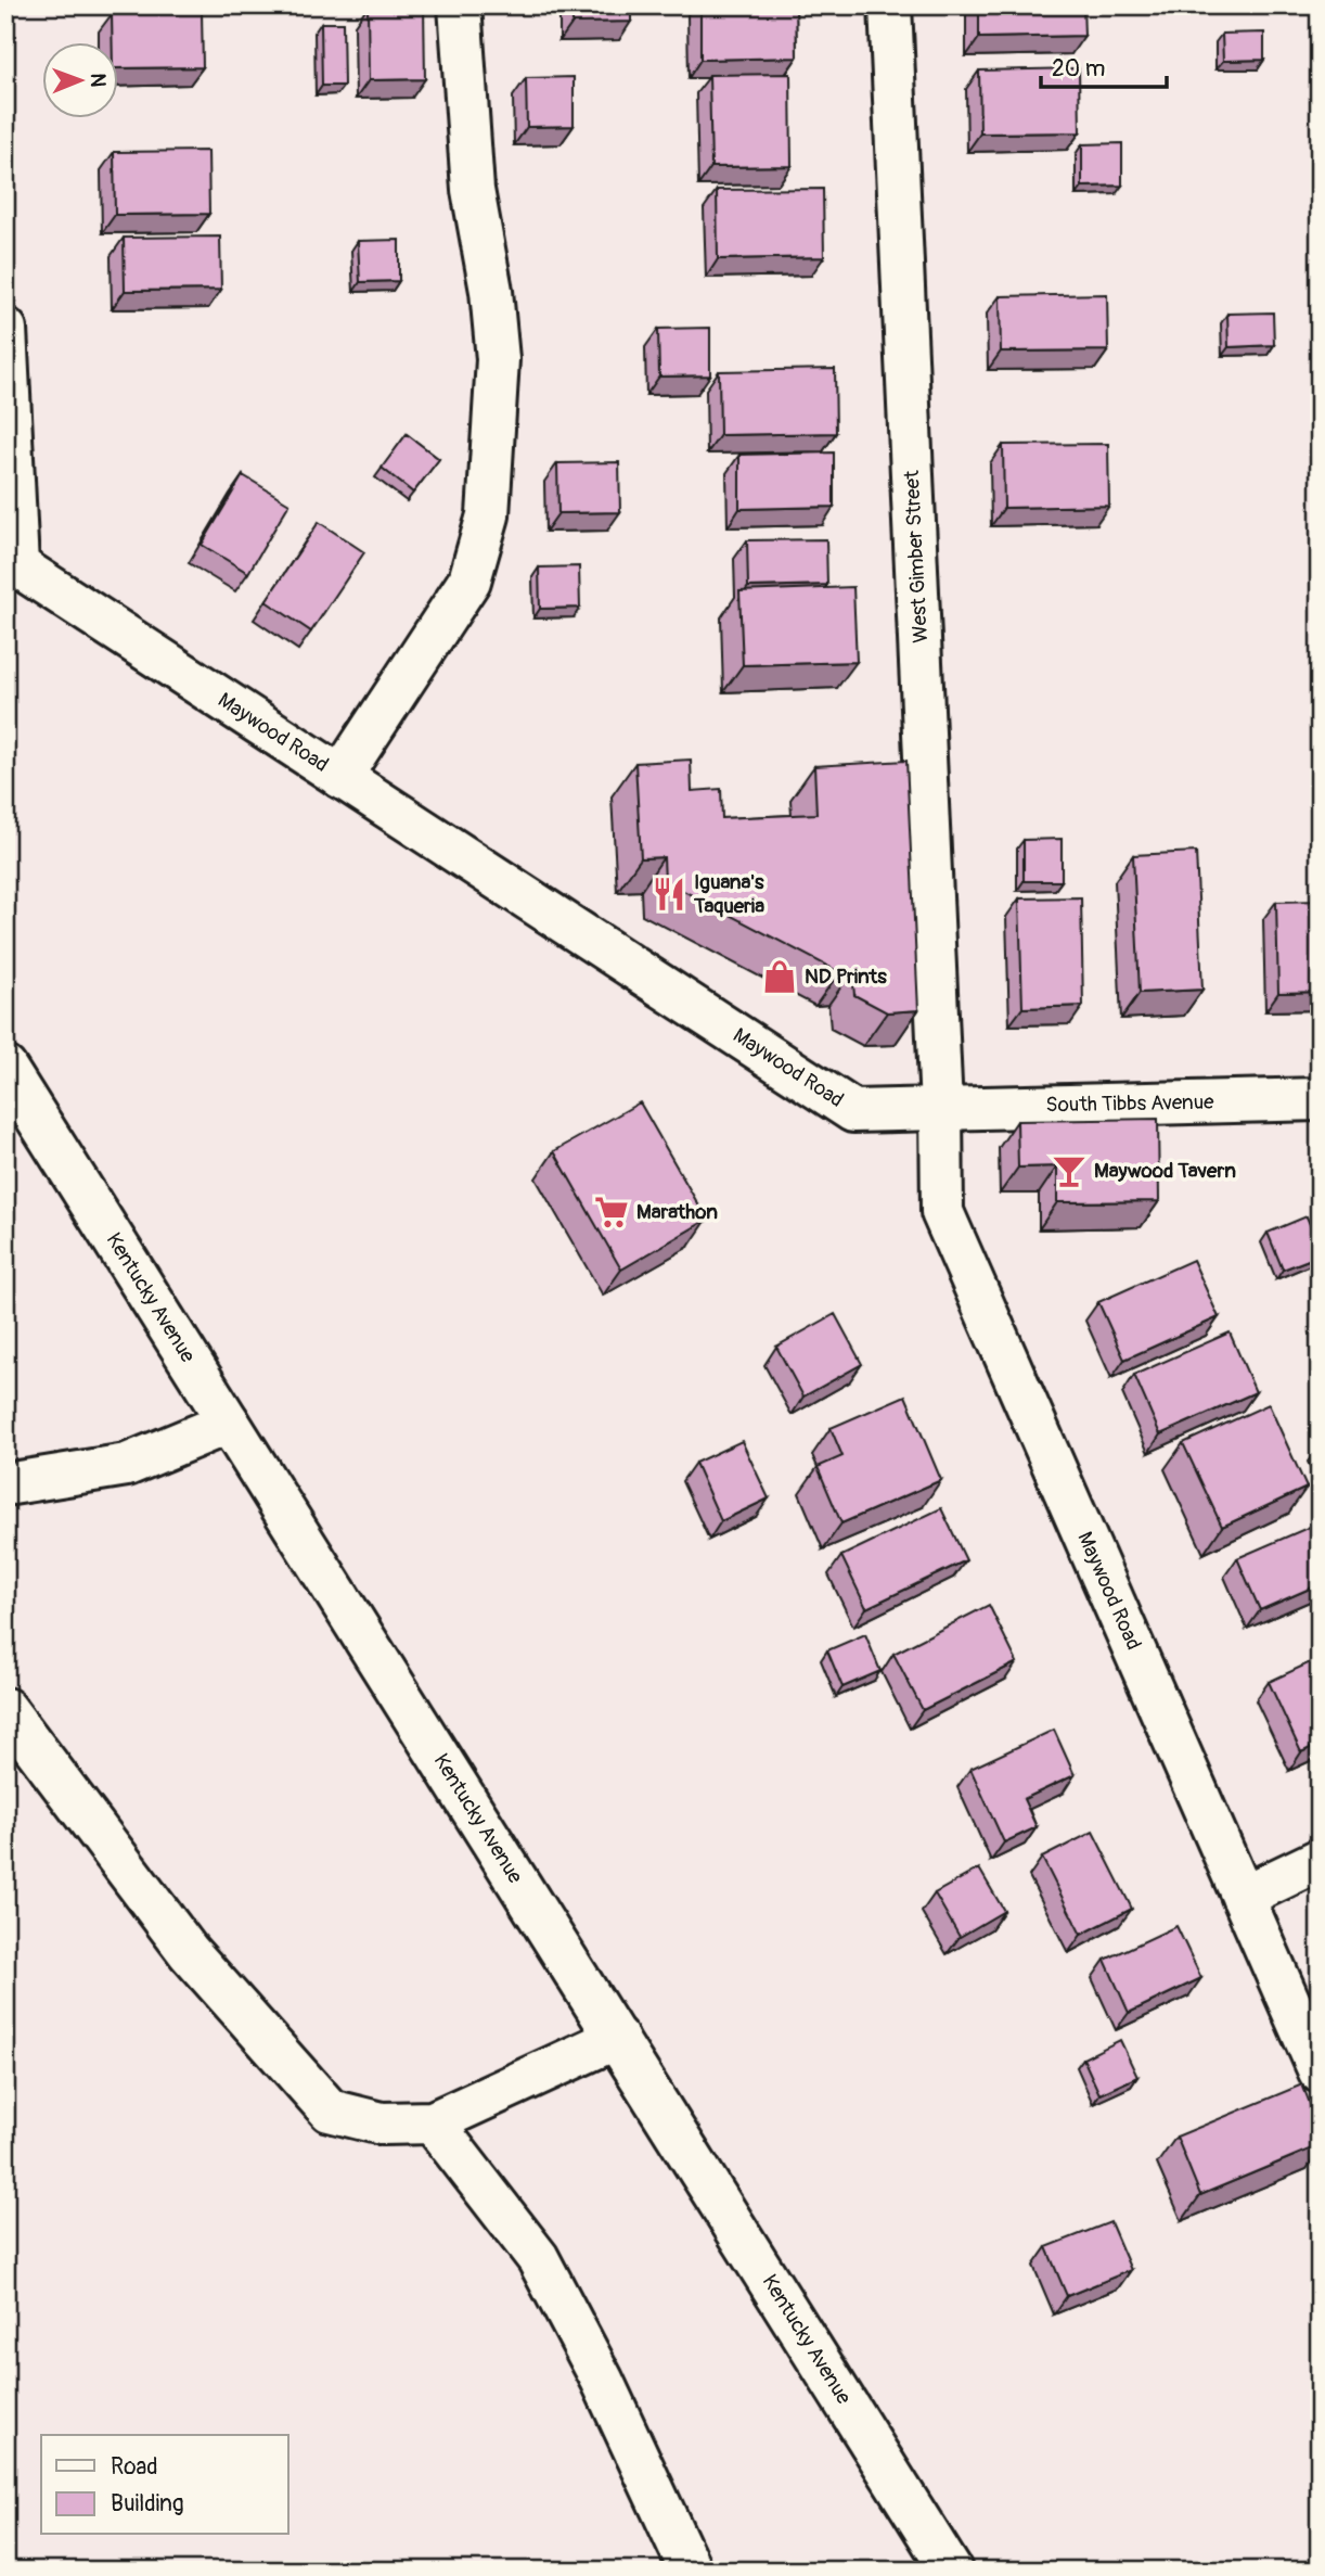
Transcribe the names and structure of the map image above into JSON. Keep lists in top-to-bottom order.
{
  "streets": {
    "main road": [
      "West Gimber Street",
      "Maywood Road",
      "South Tibbs Avenue",
      "Kentucky Avenue"
    ]
  },
  "crossings": [
    ["West Gimber Street", "Maywood Road"],
    ["West Gimber Street", "South Tibbs Avenue"],
    ["Maywood Road", "South Tibbs Avenue"]
  ],
  "places": {
    "restaurant": ["Iguana's Taqueria"],
    "shop": ["ND Prints"],
    "bar": ["Maywood Tavern"],
    "supermarket": ["Marathon"]
  },
  "legend": ["Road", "Building"],
  "scale_bar": "20 m",
  "north": "right"
}
